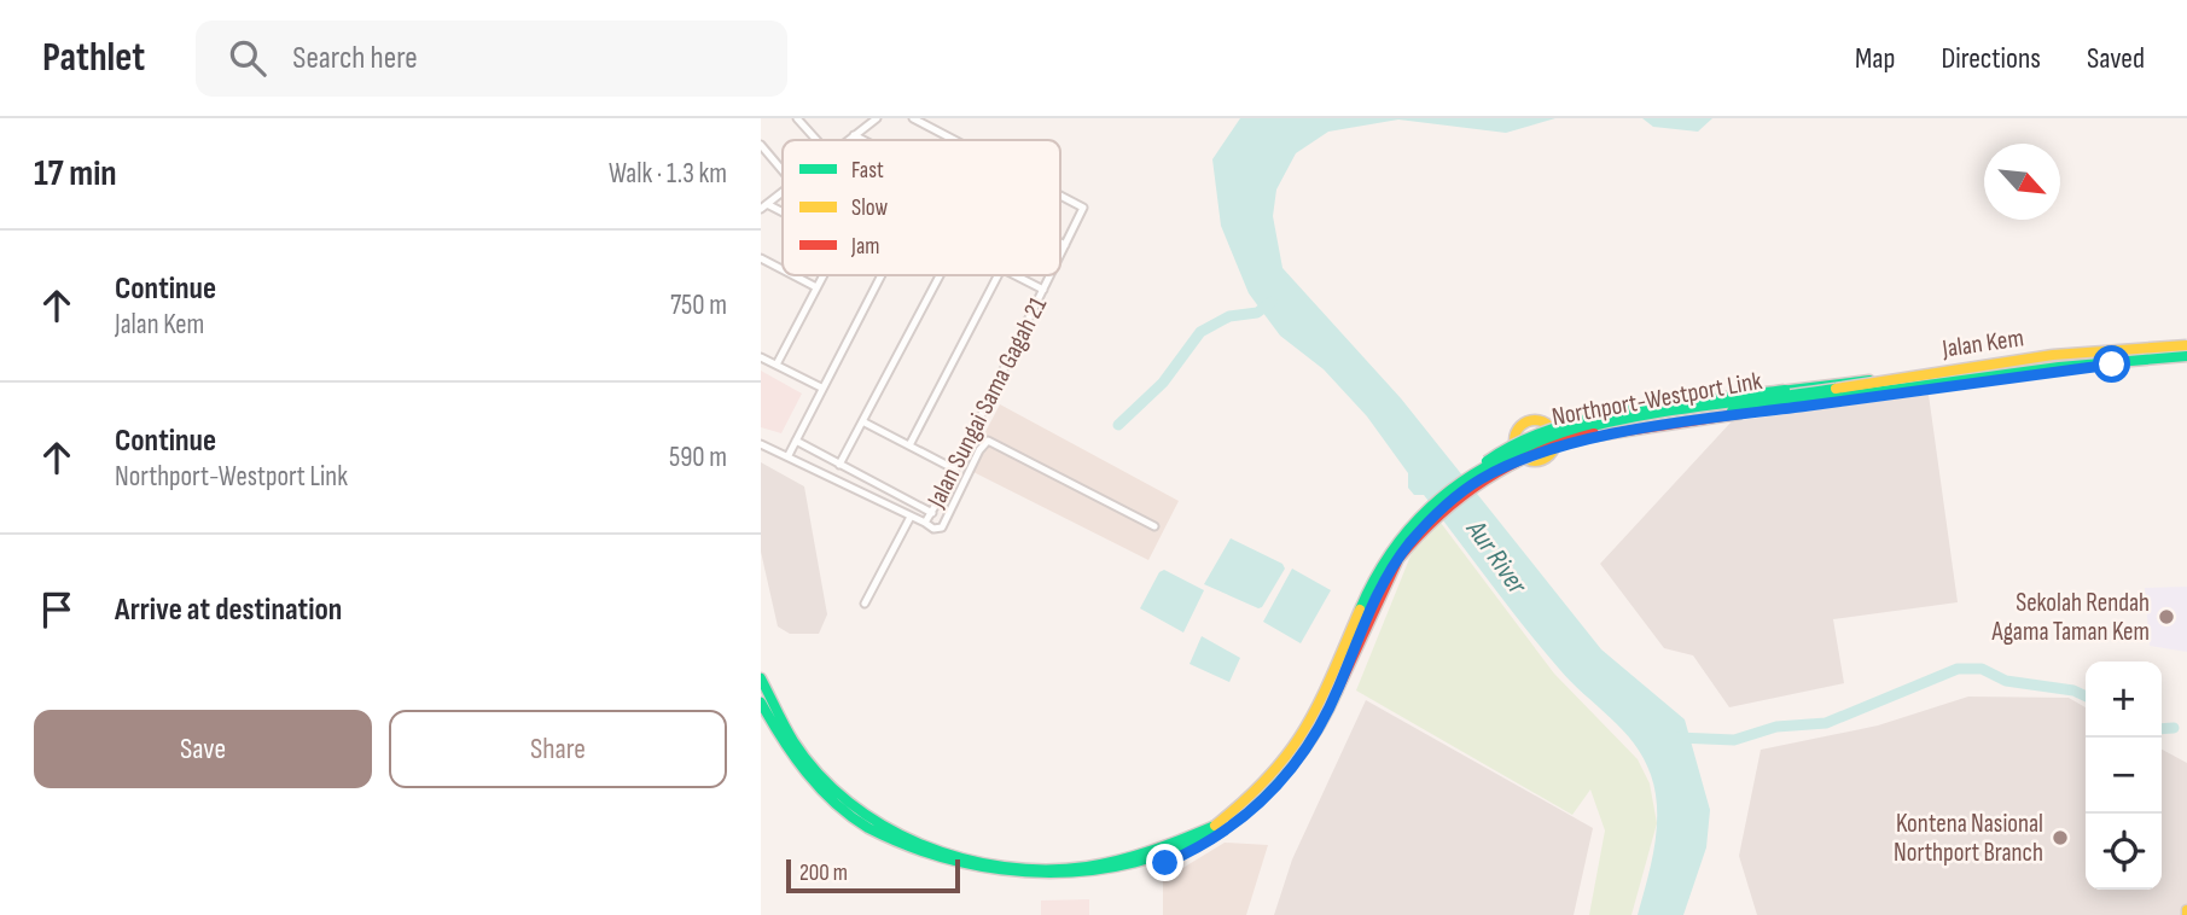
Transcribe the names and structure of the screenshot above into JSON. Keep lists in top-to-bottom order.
{
  "streets": {
    "main road": ["Jalan Kem", "Northport-Westport Link"],
    "street": ["Jalan Sungai Sama Gagah 21"]
  },
  "crossings": [
    ["Jalan Kem", "Northport-Westport Link"]
  ],
  "water": ["Aur River"],
  "places": ["Sekolah Rendah Agama Taman Kem", "Kontena Nasional Northport Branch"],
  "legend": ["Fast", "Slow", "Jam"],
  "scale_bar": "200 m",
  "north": "bottom right",
  "page": {
    "header": "Pathlet",
    "search": "Search here",
    "nav": ["Map", "Directions", "Saved"],
    "heading": ["17 min", "Walk · 1.3 km"],
    "list": [
      ["Continue", "Jalan Kem", "750 m"],
      ["Continue", "Northport-Westport Link", "590 m"],
      "Arrive at destination"
    ],
    "map_buttons": ["+", "−"],
    "buttons": ["Save", "Share"],
    "scale": "200 m"
  }
}
